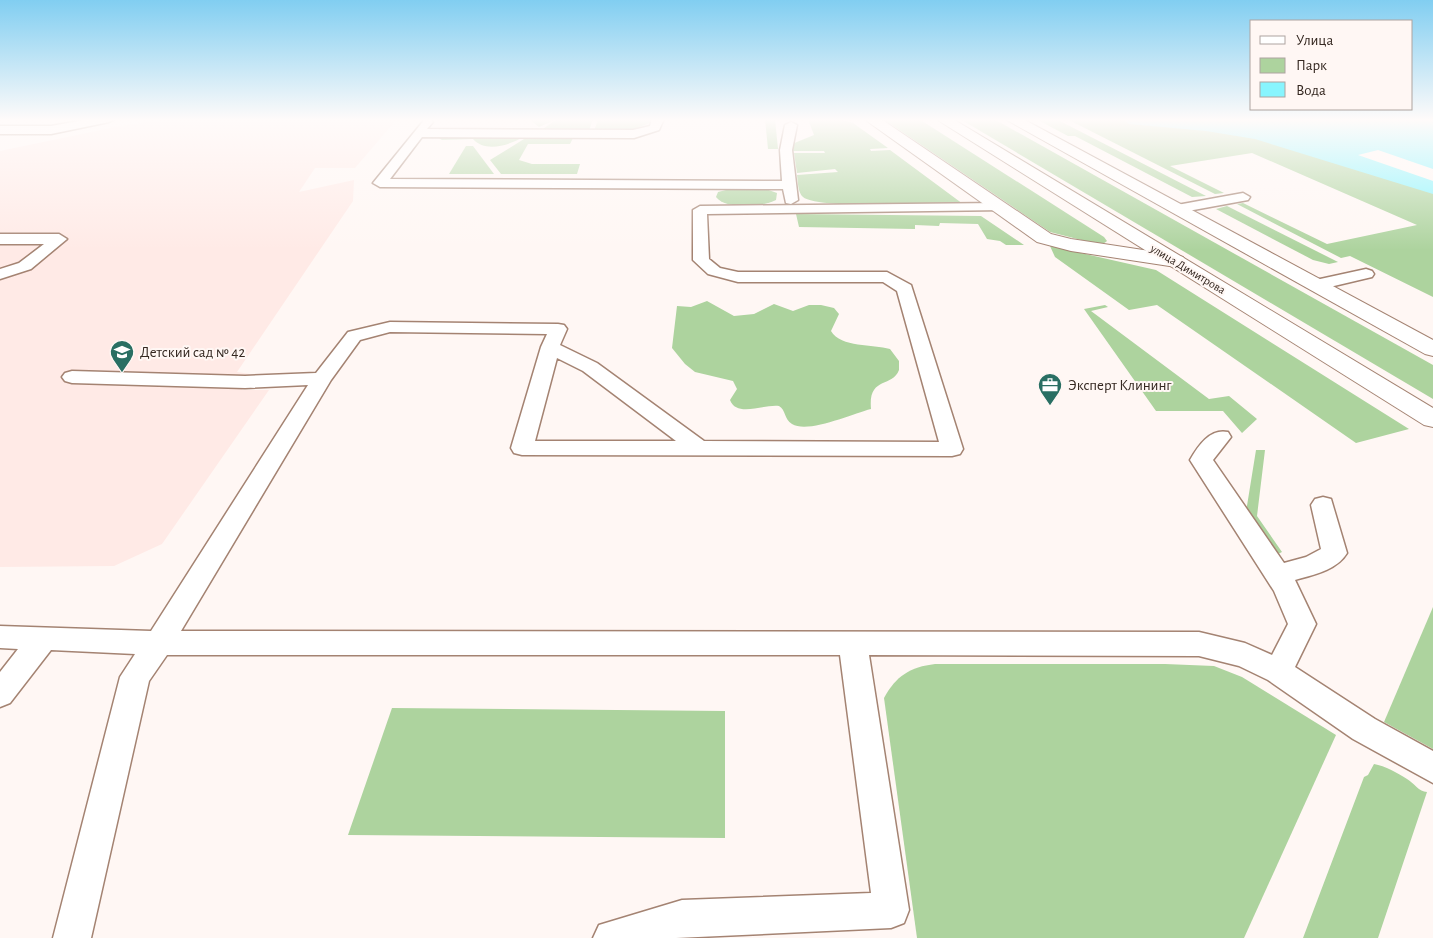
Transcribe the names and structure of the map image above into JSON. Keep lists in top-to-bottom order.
{
  "streets": {
    "street": ["улица Димитрова"]
  },
  "places": {
    "school or university": ["Детский сад № 42"],
    "office": ["Эксперт Клининг"]
  },
  "legend": ["Улица", "Парк", "Вода"]
}
